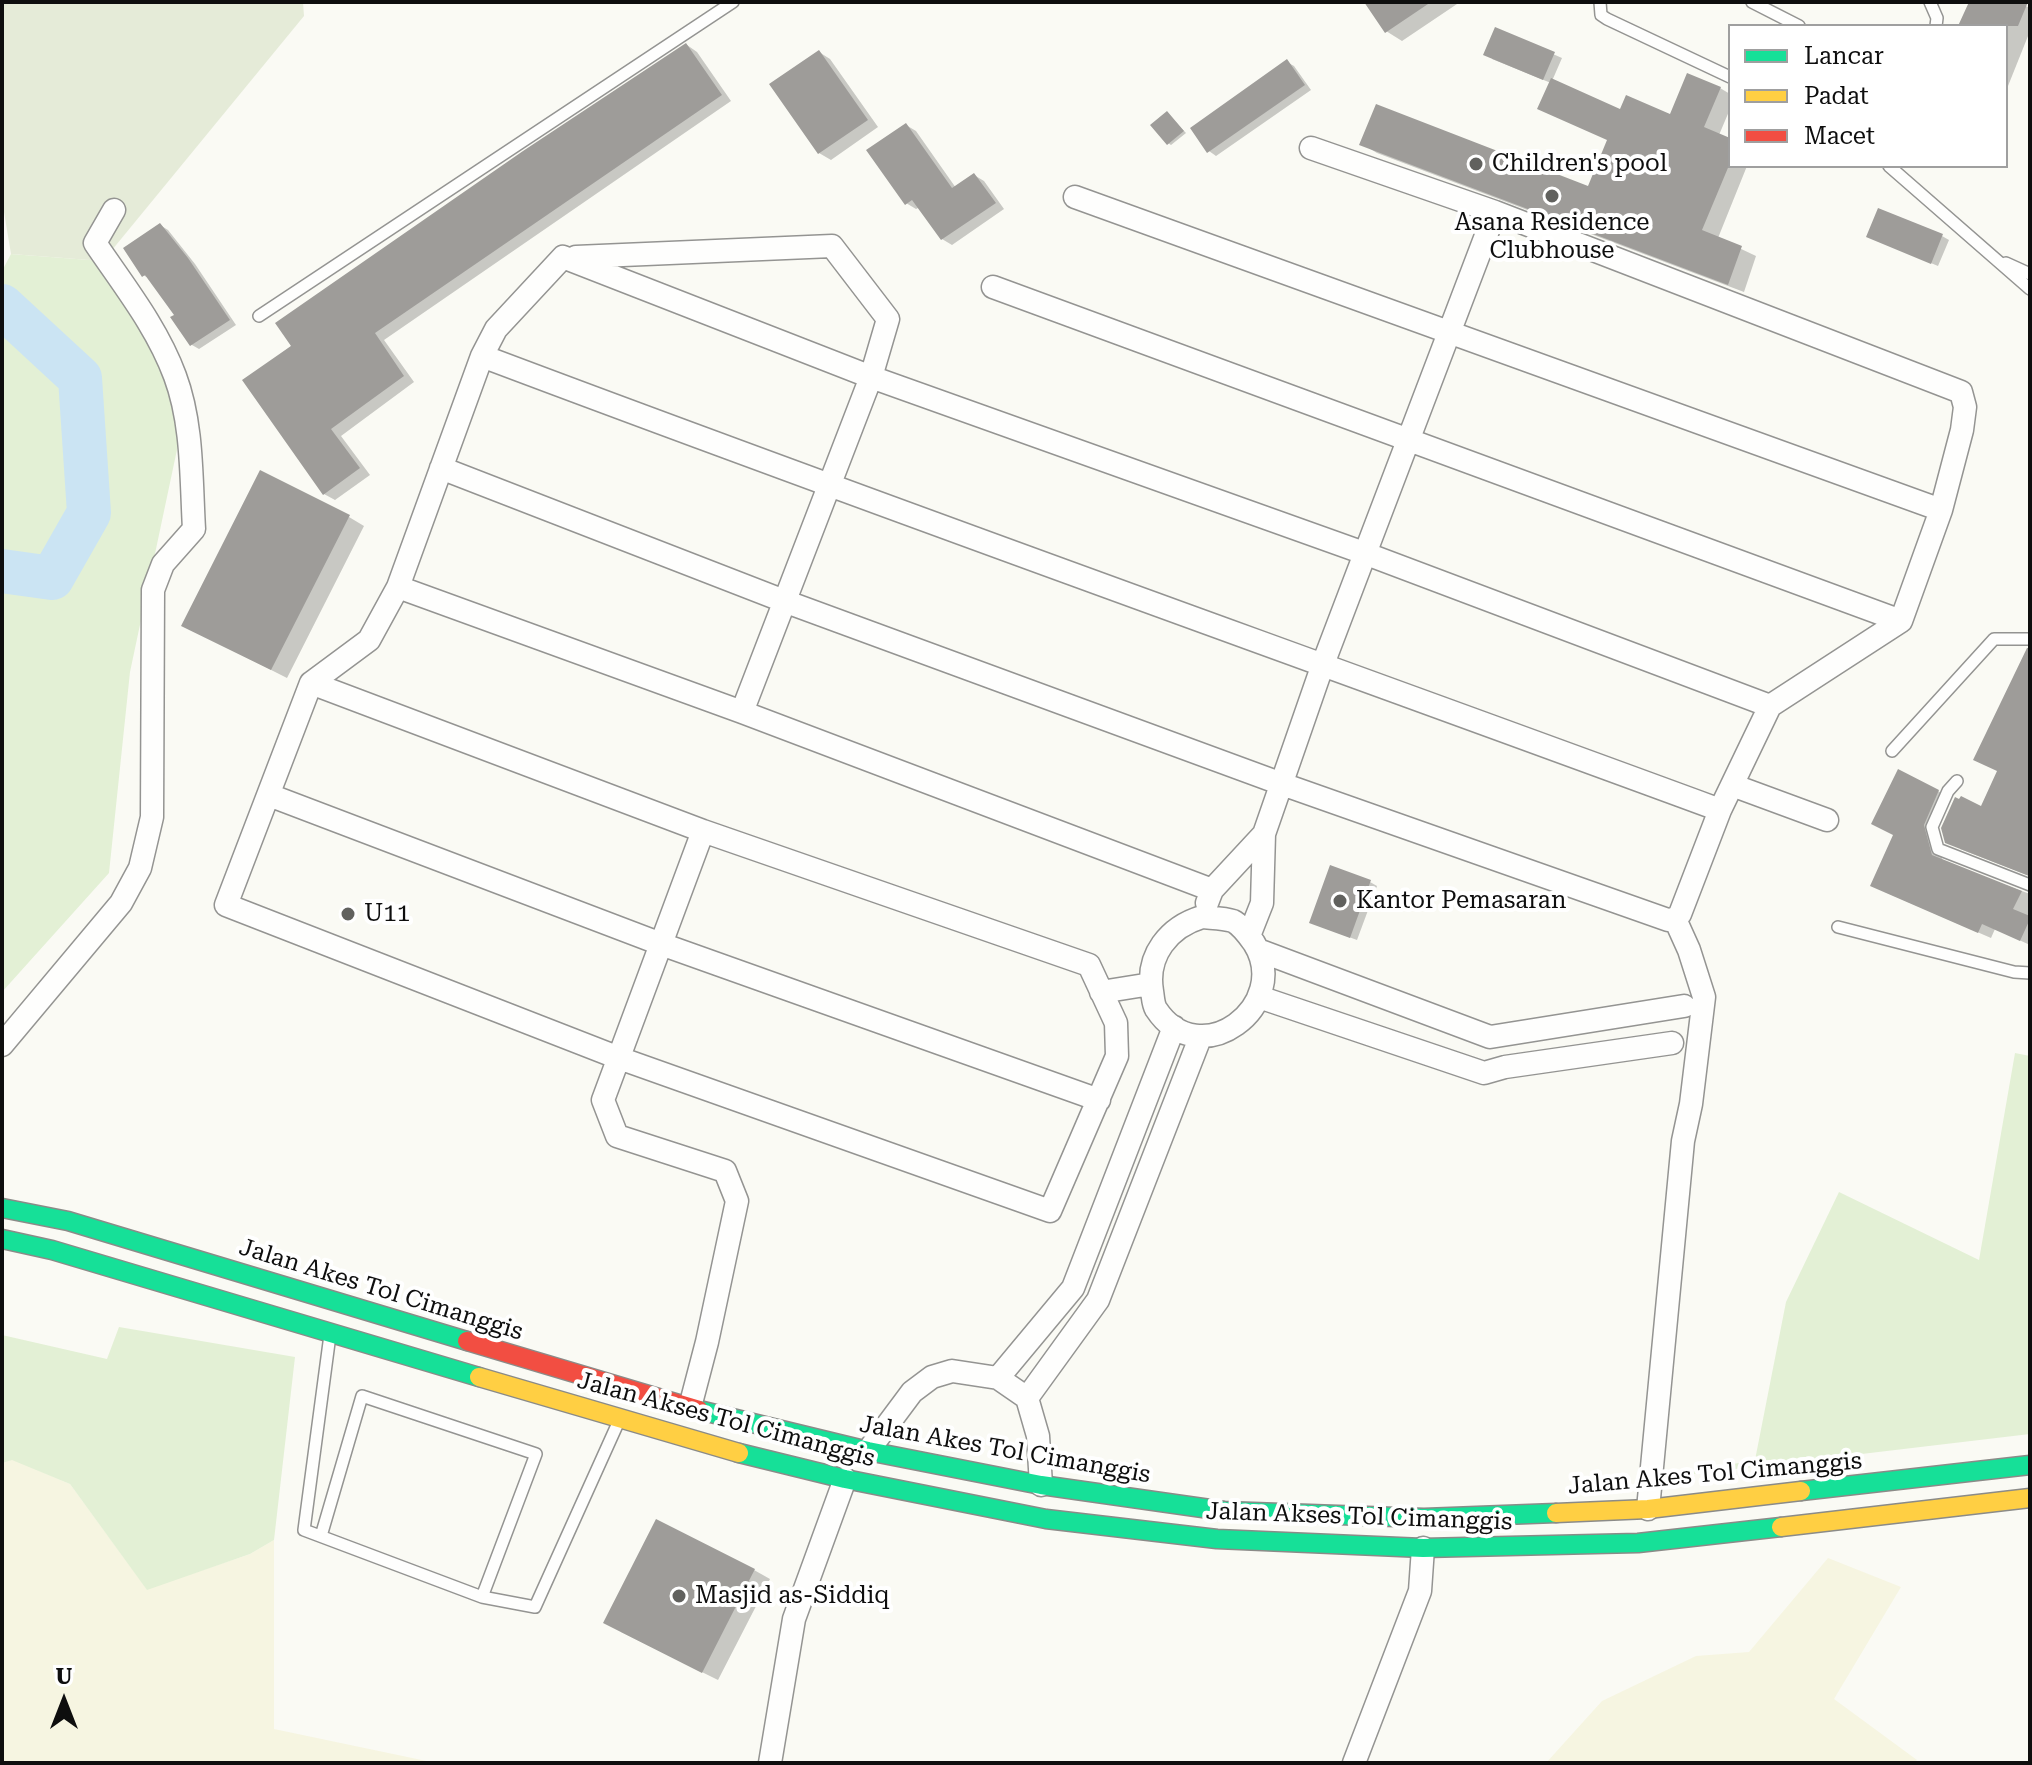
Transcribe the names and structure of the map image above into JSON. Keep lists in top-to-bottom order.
{
  "streets": {
    "main road": ["Jalan Akes Tol Cimanggis", "Jalan Akses Tol Cimanggis"]
  },
  "places": [
    "Children's pool",
    "Asana Residence Clubhouse",
    "Kantor Pemasaran",
    "U11",
    "Masjid as-Siddiq"
  ],
  "legend": ["Lancar", "Padat", "Macet"],
  "north": "top"
}
